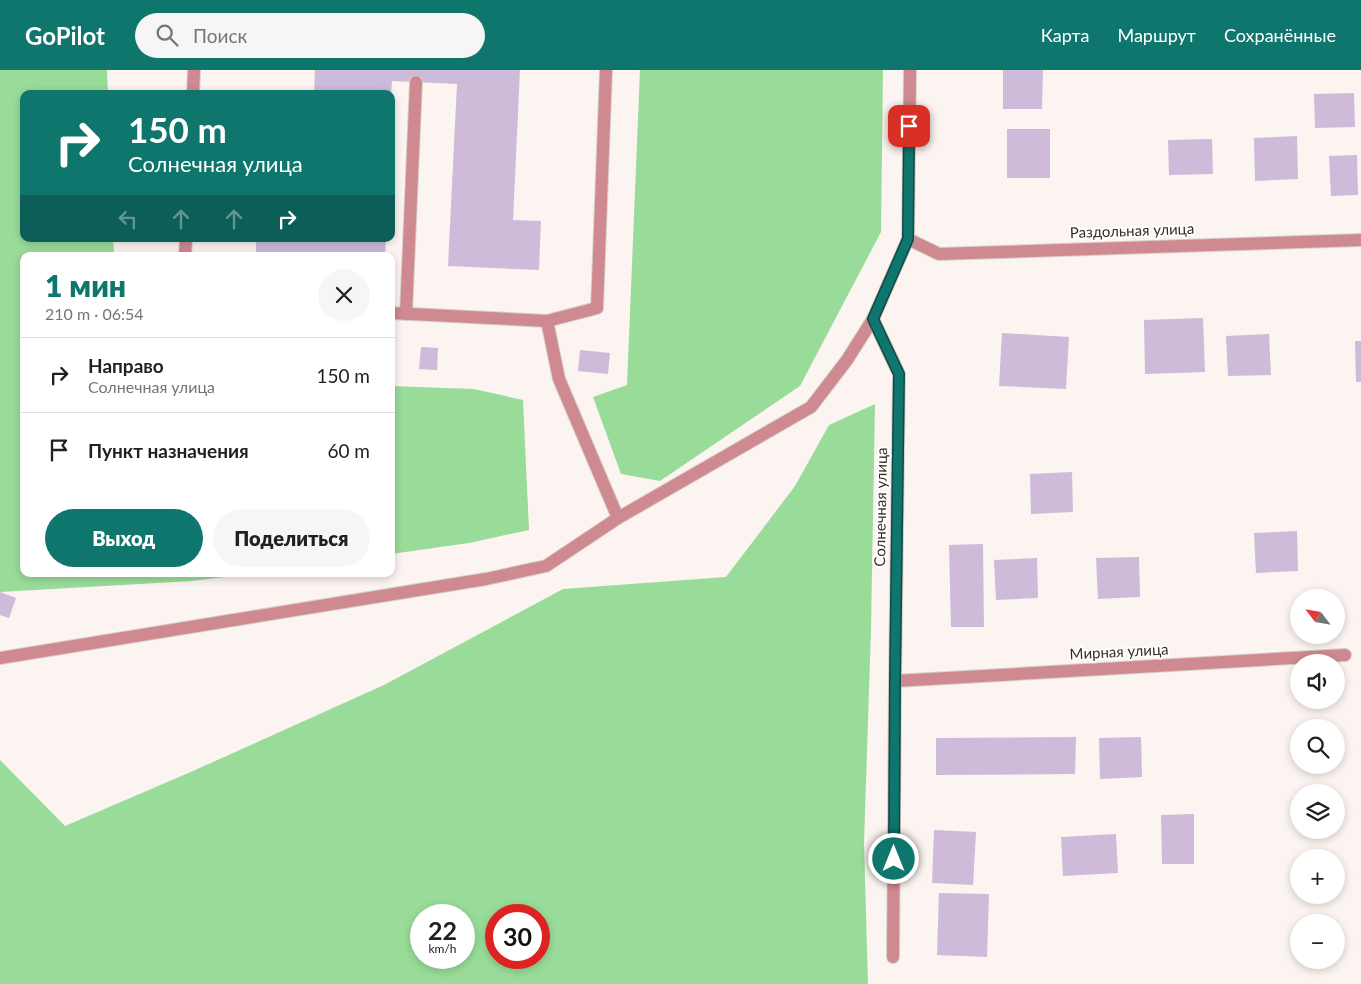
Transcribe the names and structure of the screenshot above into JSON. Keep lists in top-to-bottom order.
{
  "streets": {
    "street": ["Раздольная улица", "Солнечная улица", "Мирная улица"]
  },
  "crossings": [
    ["Солнечная улица", "Мирная улица"]
  ],
  "north": "top left",
  "page": {
    "header": "GoPilot",
    "search": "Поиск",
    "nav": ["Карта", "Маршрут", "Сохранённые"],
    "turn": ["150 m", "Солнечная улица"],
    "heading": ["1 мин", "210 m · 06:54"],
    "list": [
      {
        "name": "Направо",
        "note": "Солнечная улица",
        "value": "150 m"
      },
      {
        "name": "Пункт назначения",
        "value": "60 m"
      }
    ],
    "buttons": ["Выход", "Поделиться"],
    "map_buttons": ["+", "−"],
    "speed": "22 km/h",
    "limit": "30"
  }
}
